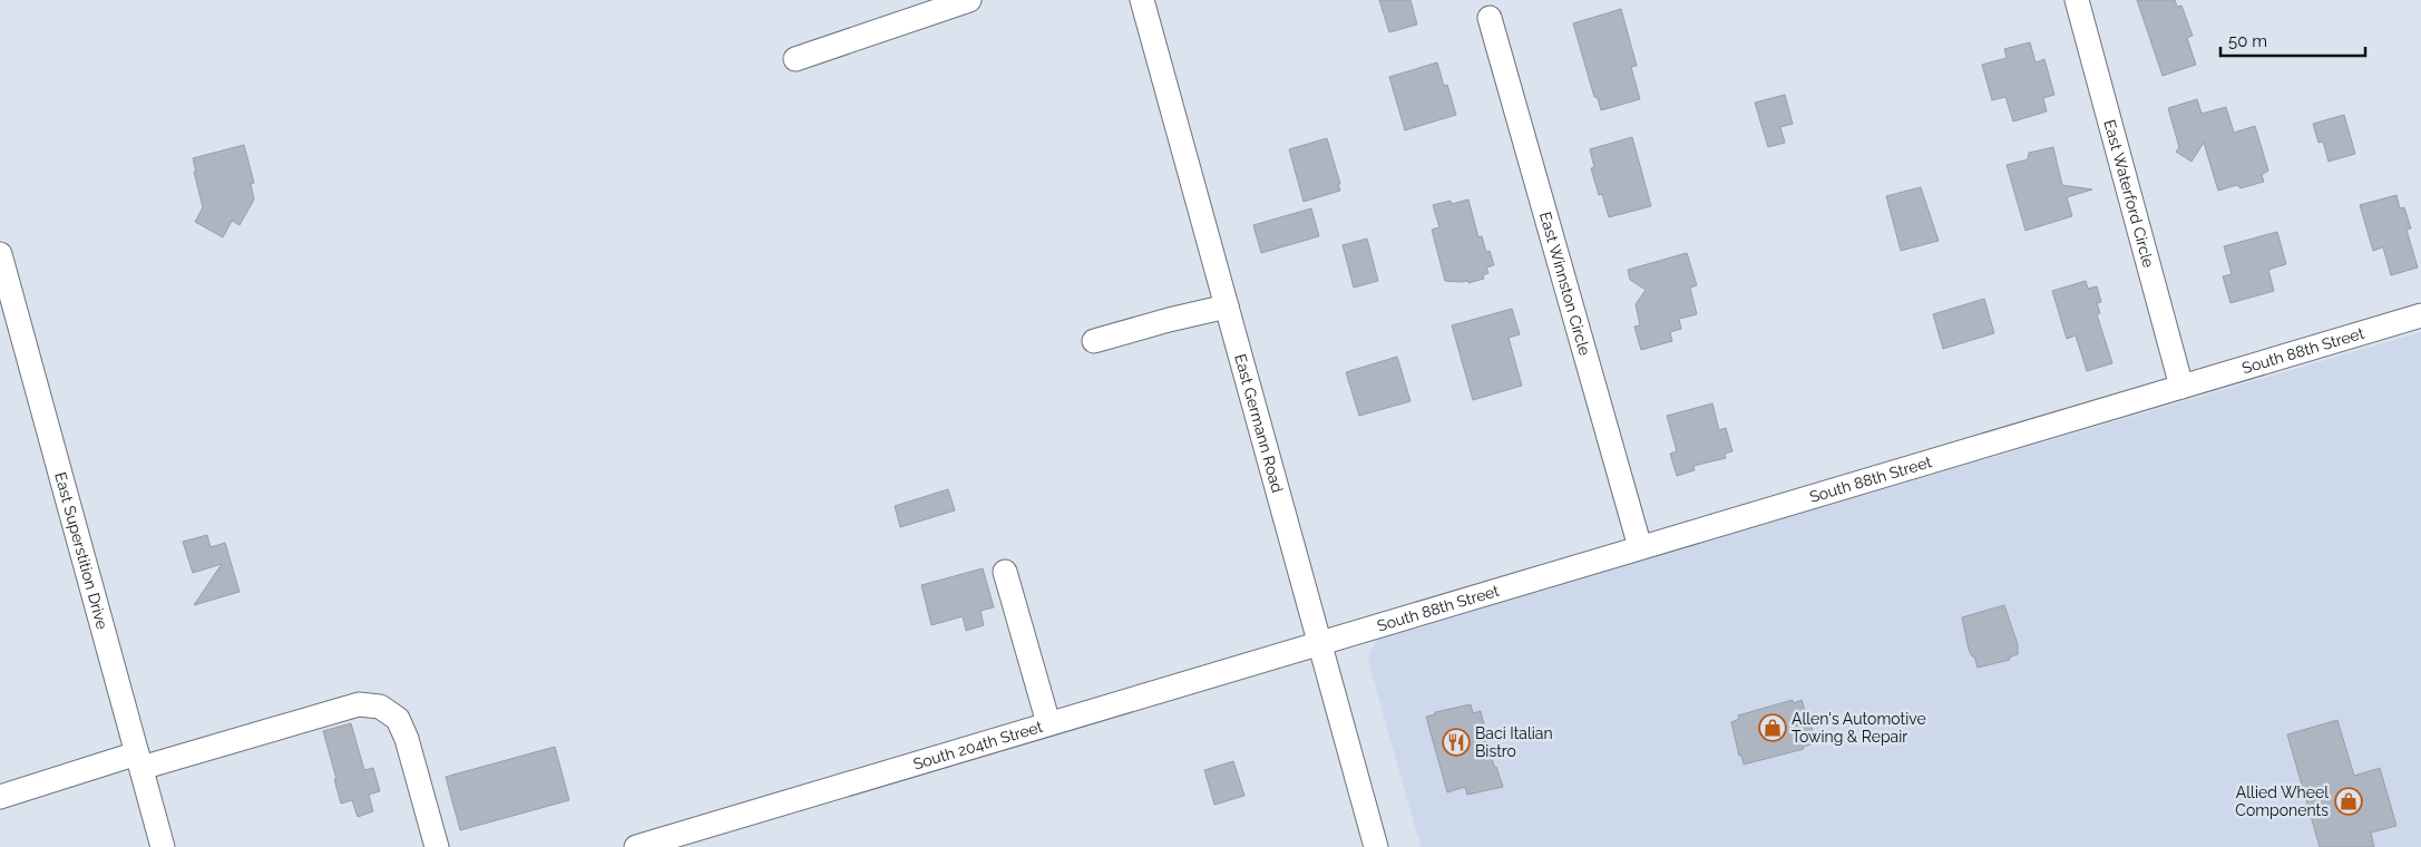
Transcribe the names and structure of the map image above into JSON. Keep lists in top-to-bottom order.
{
  "streets": {
    "street": [
      "East Waterford Circle",
      "East Winnston Circle",
      "South 88th Street",
      "East Germann Road",
      "East Superstition Drive",
      "South 204th Street"
    ]
  },
  "crossings": [
    ["East Waterford Circle", "South 88th Street"],
    ["East Winnston Circle", "South 88th Street"],
    ["South 88th Street", "East Germann Road"],
    ["South 88th Street", "South 204th Street"],
    ["East Germann Road", "South 204th Street"]
  ],
  "places": {
    "shop": ["Allen's Automotive Towing & Repair", "Allied Wheel Components"],
    "restaurant": ["Baci Italian Bistro"]
  },
  "scale_bar": "50 m"
}
